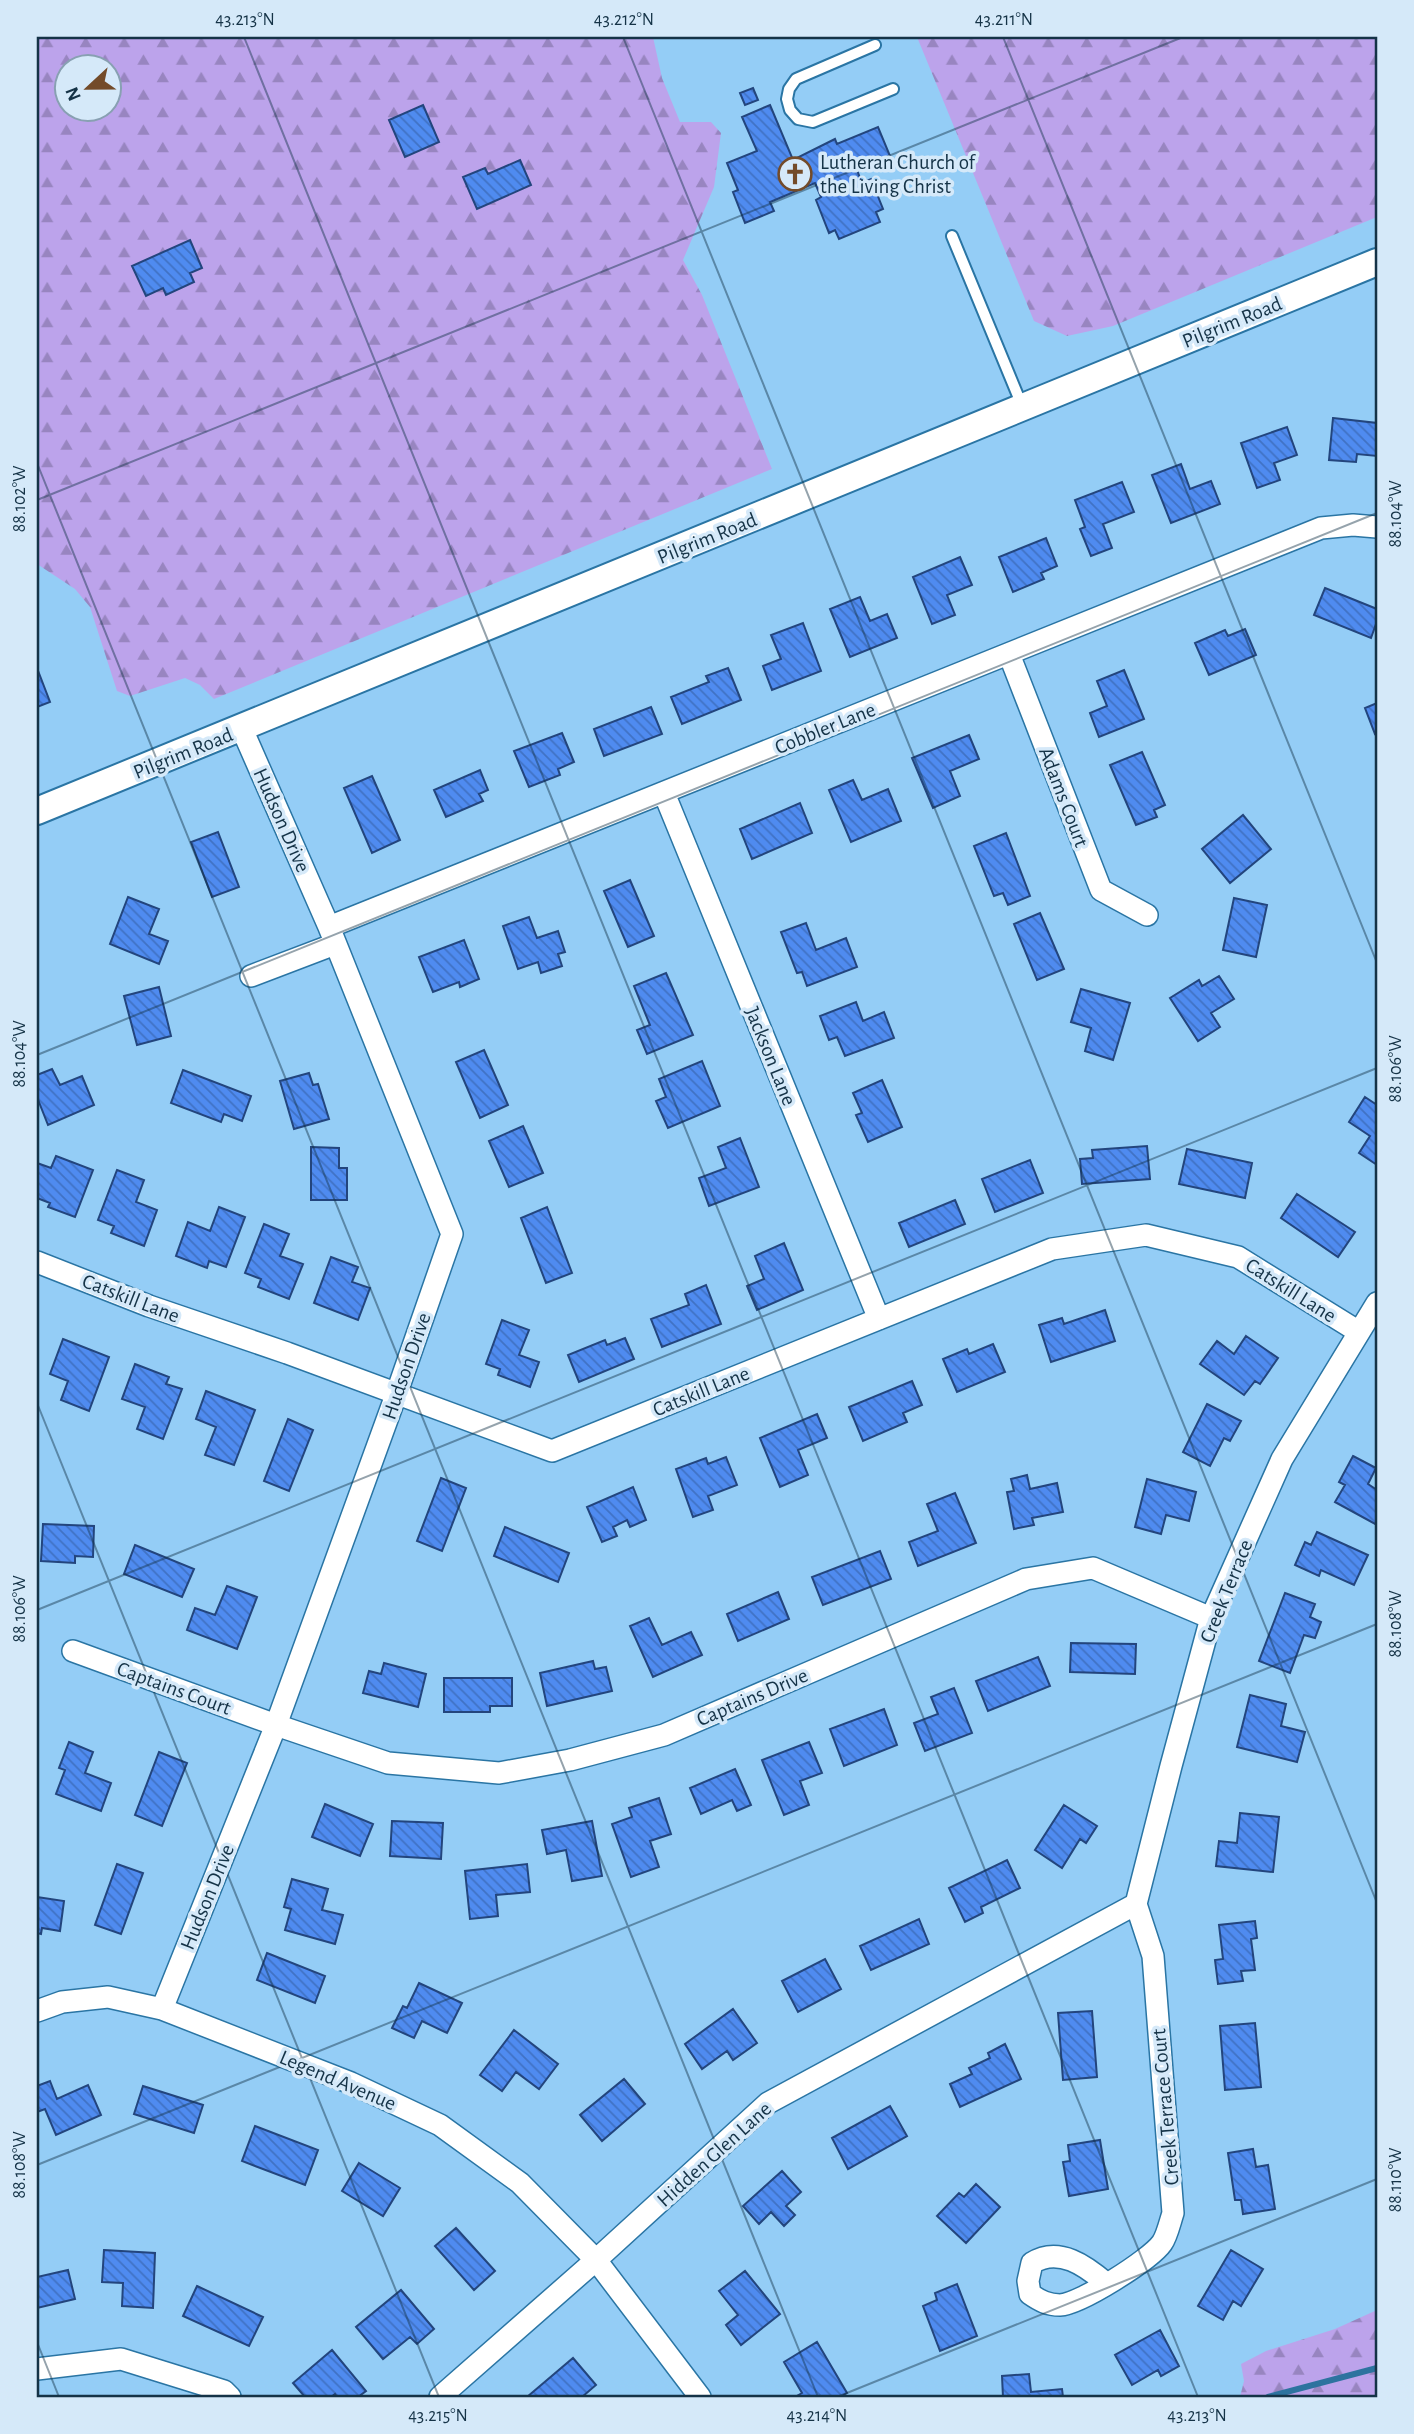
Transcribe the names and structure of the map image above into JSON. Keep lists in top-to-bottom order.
{
  "streets": {
    "street": [
      "Pilgrim Road",
      "Cobbler Lane",
      "Adams Court",
      "Hudson Drive",
      "Jackson Lane",
      "Catskill Lane",
      "Creek Terrace",
      "Captains Court",
      "Captains Drive",
      "Legend Avenue",
      "Creek Terrace Court",
      "Hidden Glen Lane"
    ]
  },
  "crossings": [
    ["Pilgrim Road", "Hudson Drive"],
    ["Cobbler Lane", "Adams Court"],
    ["Cobbler Lane", "Hudson Drive"],
    ["Cobbler Lane", "Jackson Lane"],
    ["Hudson Drive", "Catskill Lane"],
    ["Hudson Drive", "Captains Court"],
    ["Hudson Drive", "Captains Drive"],
    ["Hudson Drive", "Legend Avenue"],
    ["Jackson Lane", "Catskill Lane"],
    ["Catskill Lane", "Creek Terrace"],
    ["Creek Terrace", "Captains Drive"],
    ["Creek Terrace", "Creek Terrace Court"],
    ["Creek Terrace", "Hidden Glen Lane"],
    ["Captains Court", "Captains Drive"],
    ["Legend Avenue", "Hidden Glen Lane"],
    ["Creek Terrace Court", "Hidden Glen Lane"]
  ],
  "places": {
    "church": ["Lutheran Church of the Living Christ"]
  },
  "north": "left",
  "coordinates": [
    "43.213°N",
    "43.212°N",
    "43.211°N",
    "88.102°W",
    "88.104°W",
    "88.106°W",
    "88.108°W",
    "88.110°W",
    "43.215°N",
    "43.214°N"
  ]
}
